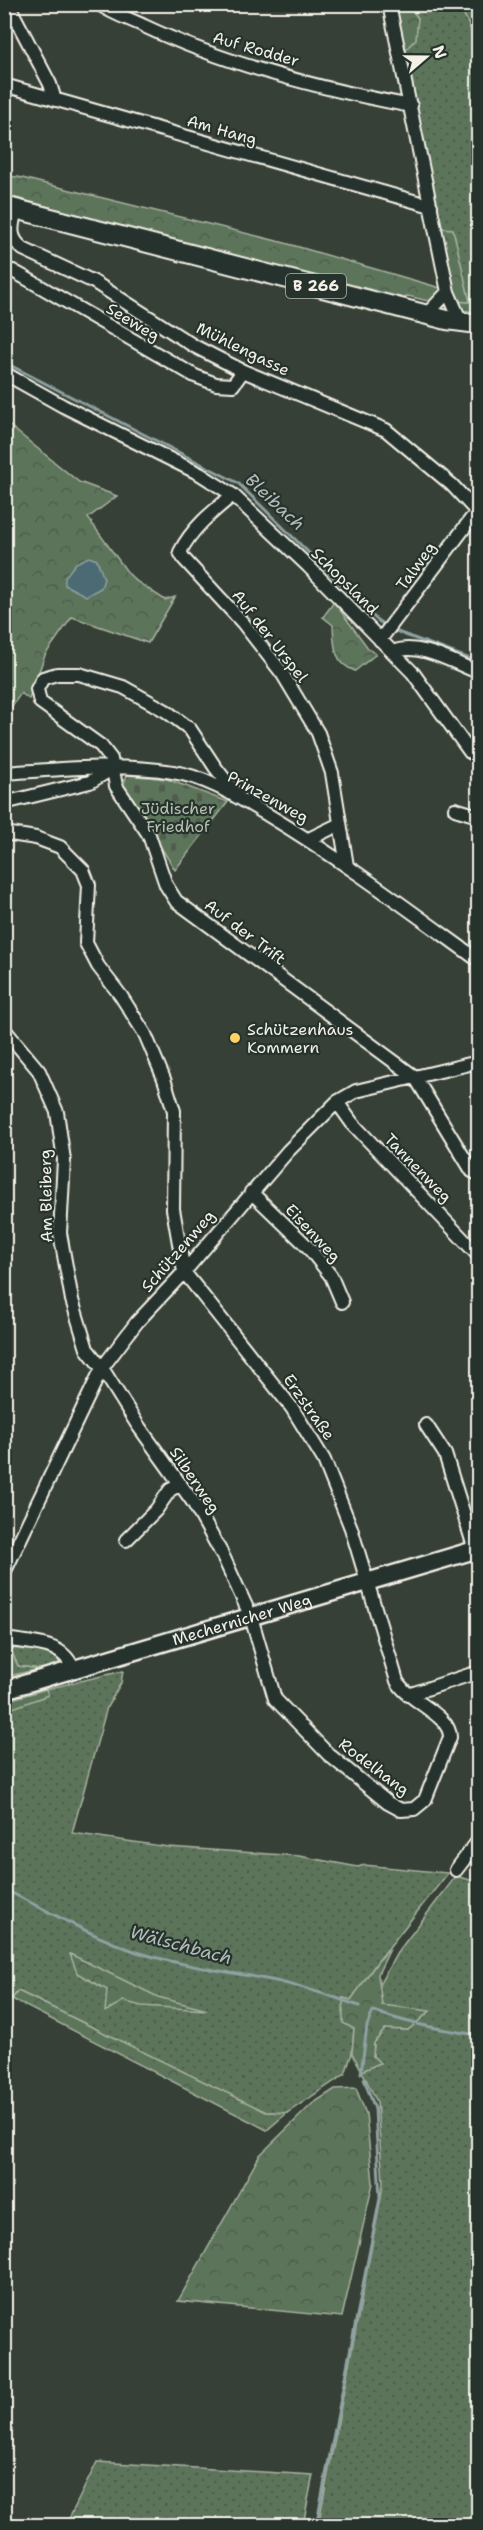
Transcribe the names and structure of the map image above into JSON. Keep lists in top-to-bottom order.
{
  "streets": {
    "main road": ["B 266"],
    "street": [
      "Auf Rodder",
      "Am Hang",
      "Seeweg",
      "Mühlengasse",
      "Talweg",
      "Schopsland",
      "Auf der Urspel",
      "Prinzenweg",
      "Auf der Trift",
      "Tannenweg",
      "Am Bleiberg",
      "Eisenweg",
      "Schützenweg",
      "Erzstraße",
      "Silberweg",
      "Mechernicher Weg",
      "Rodelhang"
    ]
  },
  "crossings": [
    ["B 266", "Mühlengasse"],
    ["Seeweg", "Mühlengasse"],
    ["Mühlengasse", "Talweg"],
    ["Talweg", "Schopsland"],
    ["Schopsland", "Auf der Urspel"],
    ["Auf der Urspel", "Prinzenweg"],
    ["Prinzenweg", "Auf der Trift"],
    ["Auf der Trift", "Schützenweg"],
    ["Tannenweg", "Schützenweg"],
    ["Am Bleiberg", "Schützenweg"],
    ["Am Bleiberg", "Silberweg"],
    ["Eisenweg", "Schützenweg"],
    ["Schützenweg", "Erzstraße"],
    ["Schützenweg", "Silberweg"],
    ["Erzstraße", "Mechernicher Weg"],
    ["Erzstraße", "Rodelhang"],
    ["Silberweg", "Mechernicher Weg"],
    ["Silberweg", "Rodelhang"],
    ["Mechernicher Weg", "Rodelhang"]
  ],
  "water": ["Bleibach", "Wälschbach"],
  "parks": ["Jüdischer Friedhof"],
  "places": ["Schützenhaus Kommern"],
  "north": "right"
}
